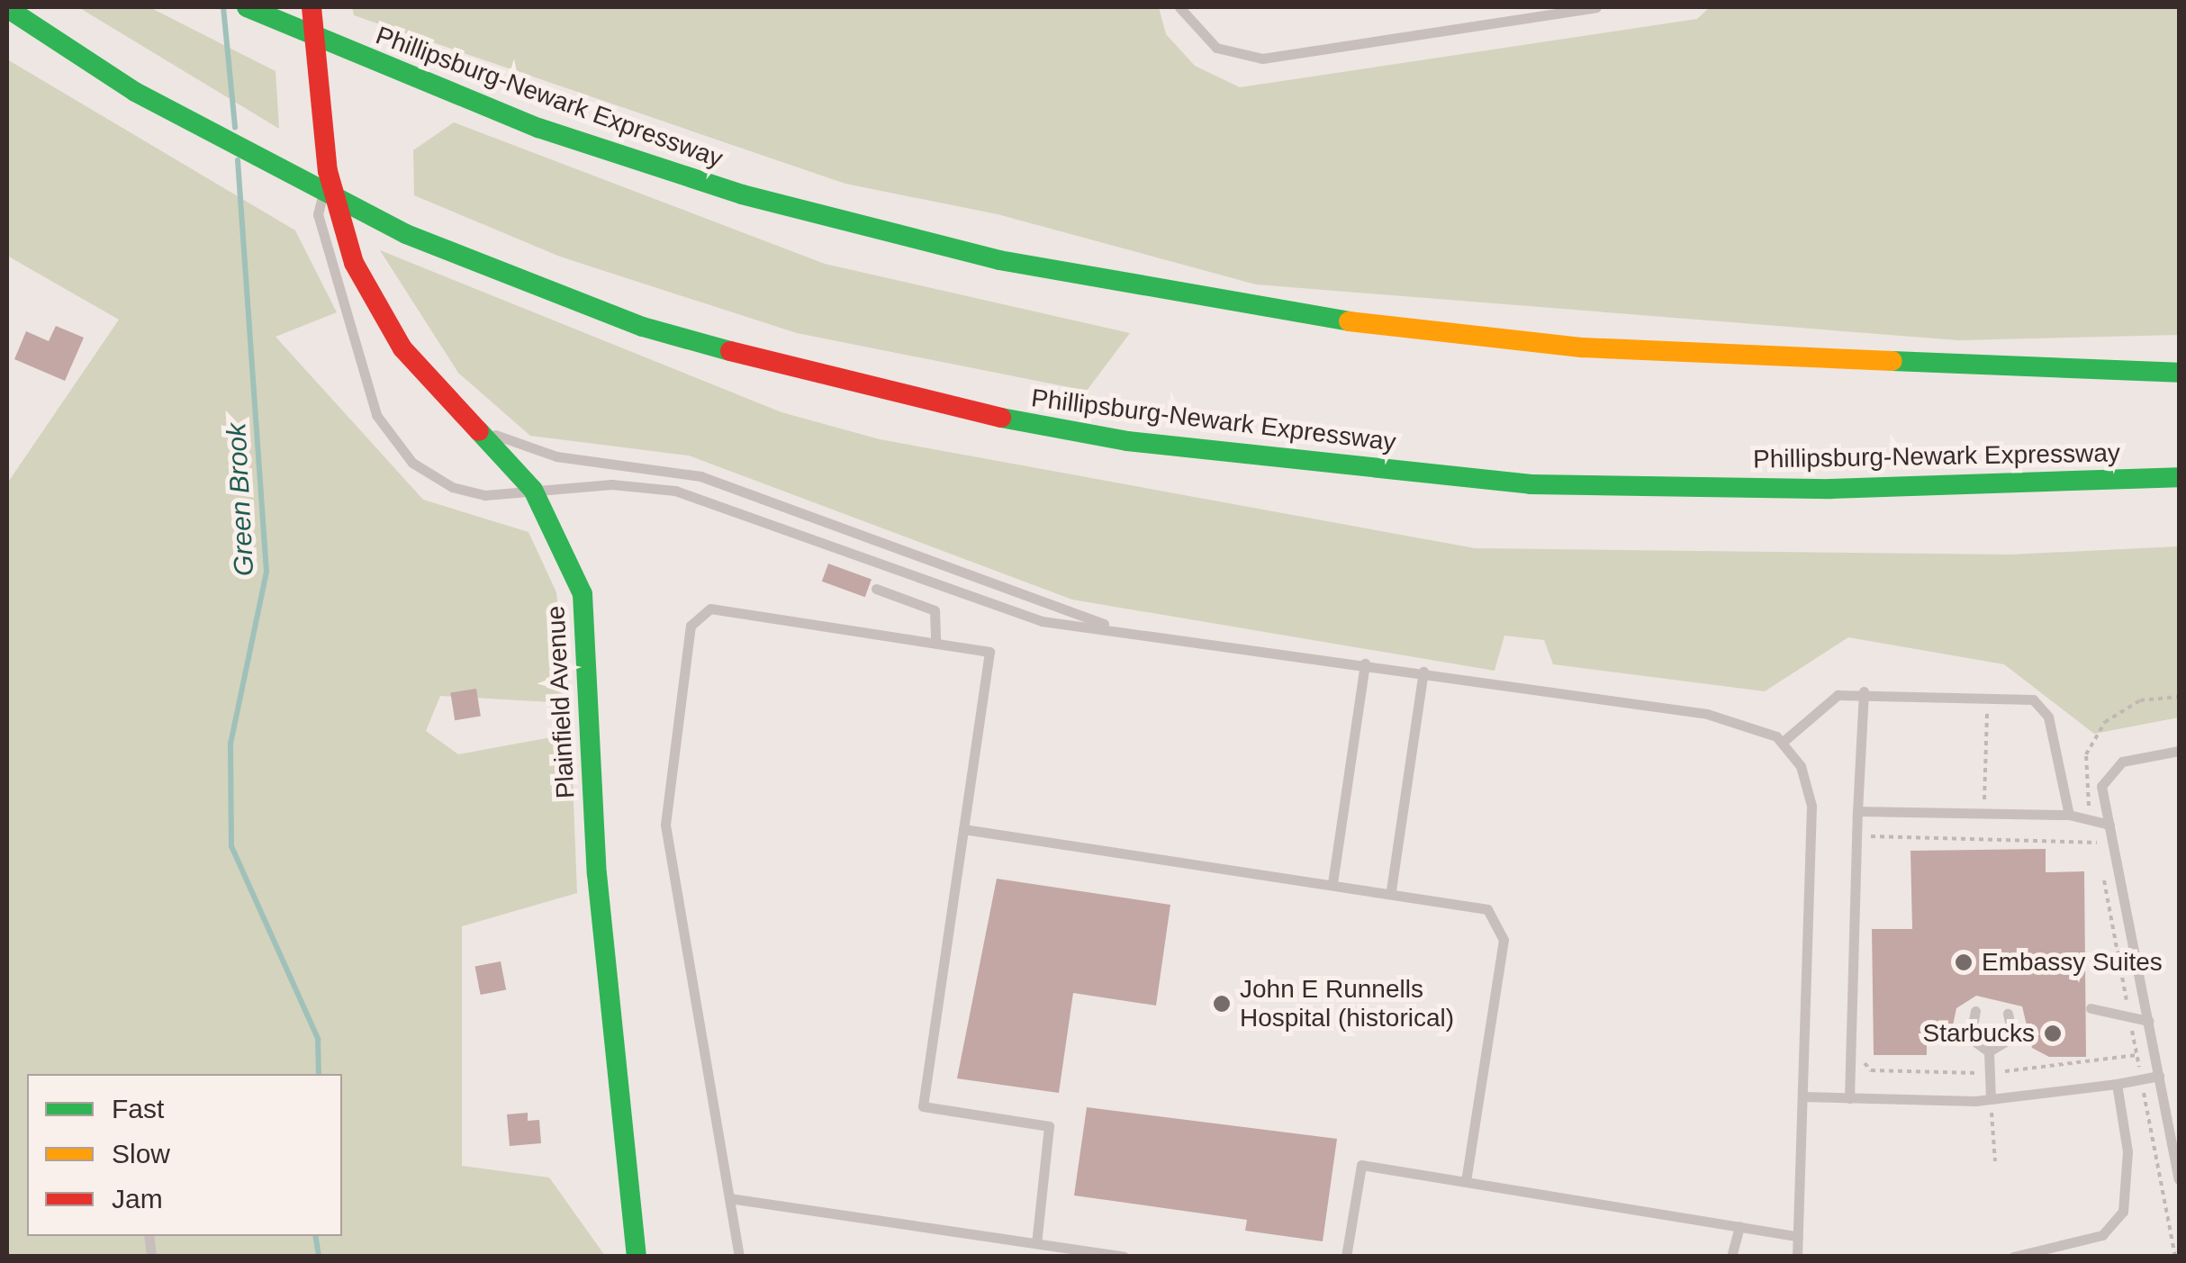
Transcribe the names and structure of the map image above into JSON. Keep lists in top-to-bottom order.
{
  "streets": {
    "main road": ["Phillipsburg-Newark Expressway", "Plainfield Avenue"]
  },
  "water": ["Green Brook"],
  "places": ["Embassy Suites", "John E Runnells Hospital (historical)", "Starbucks"],
  "legend": ["Fast", "Slow", "Jam"]
}
